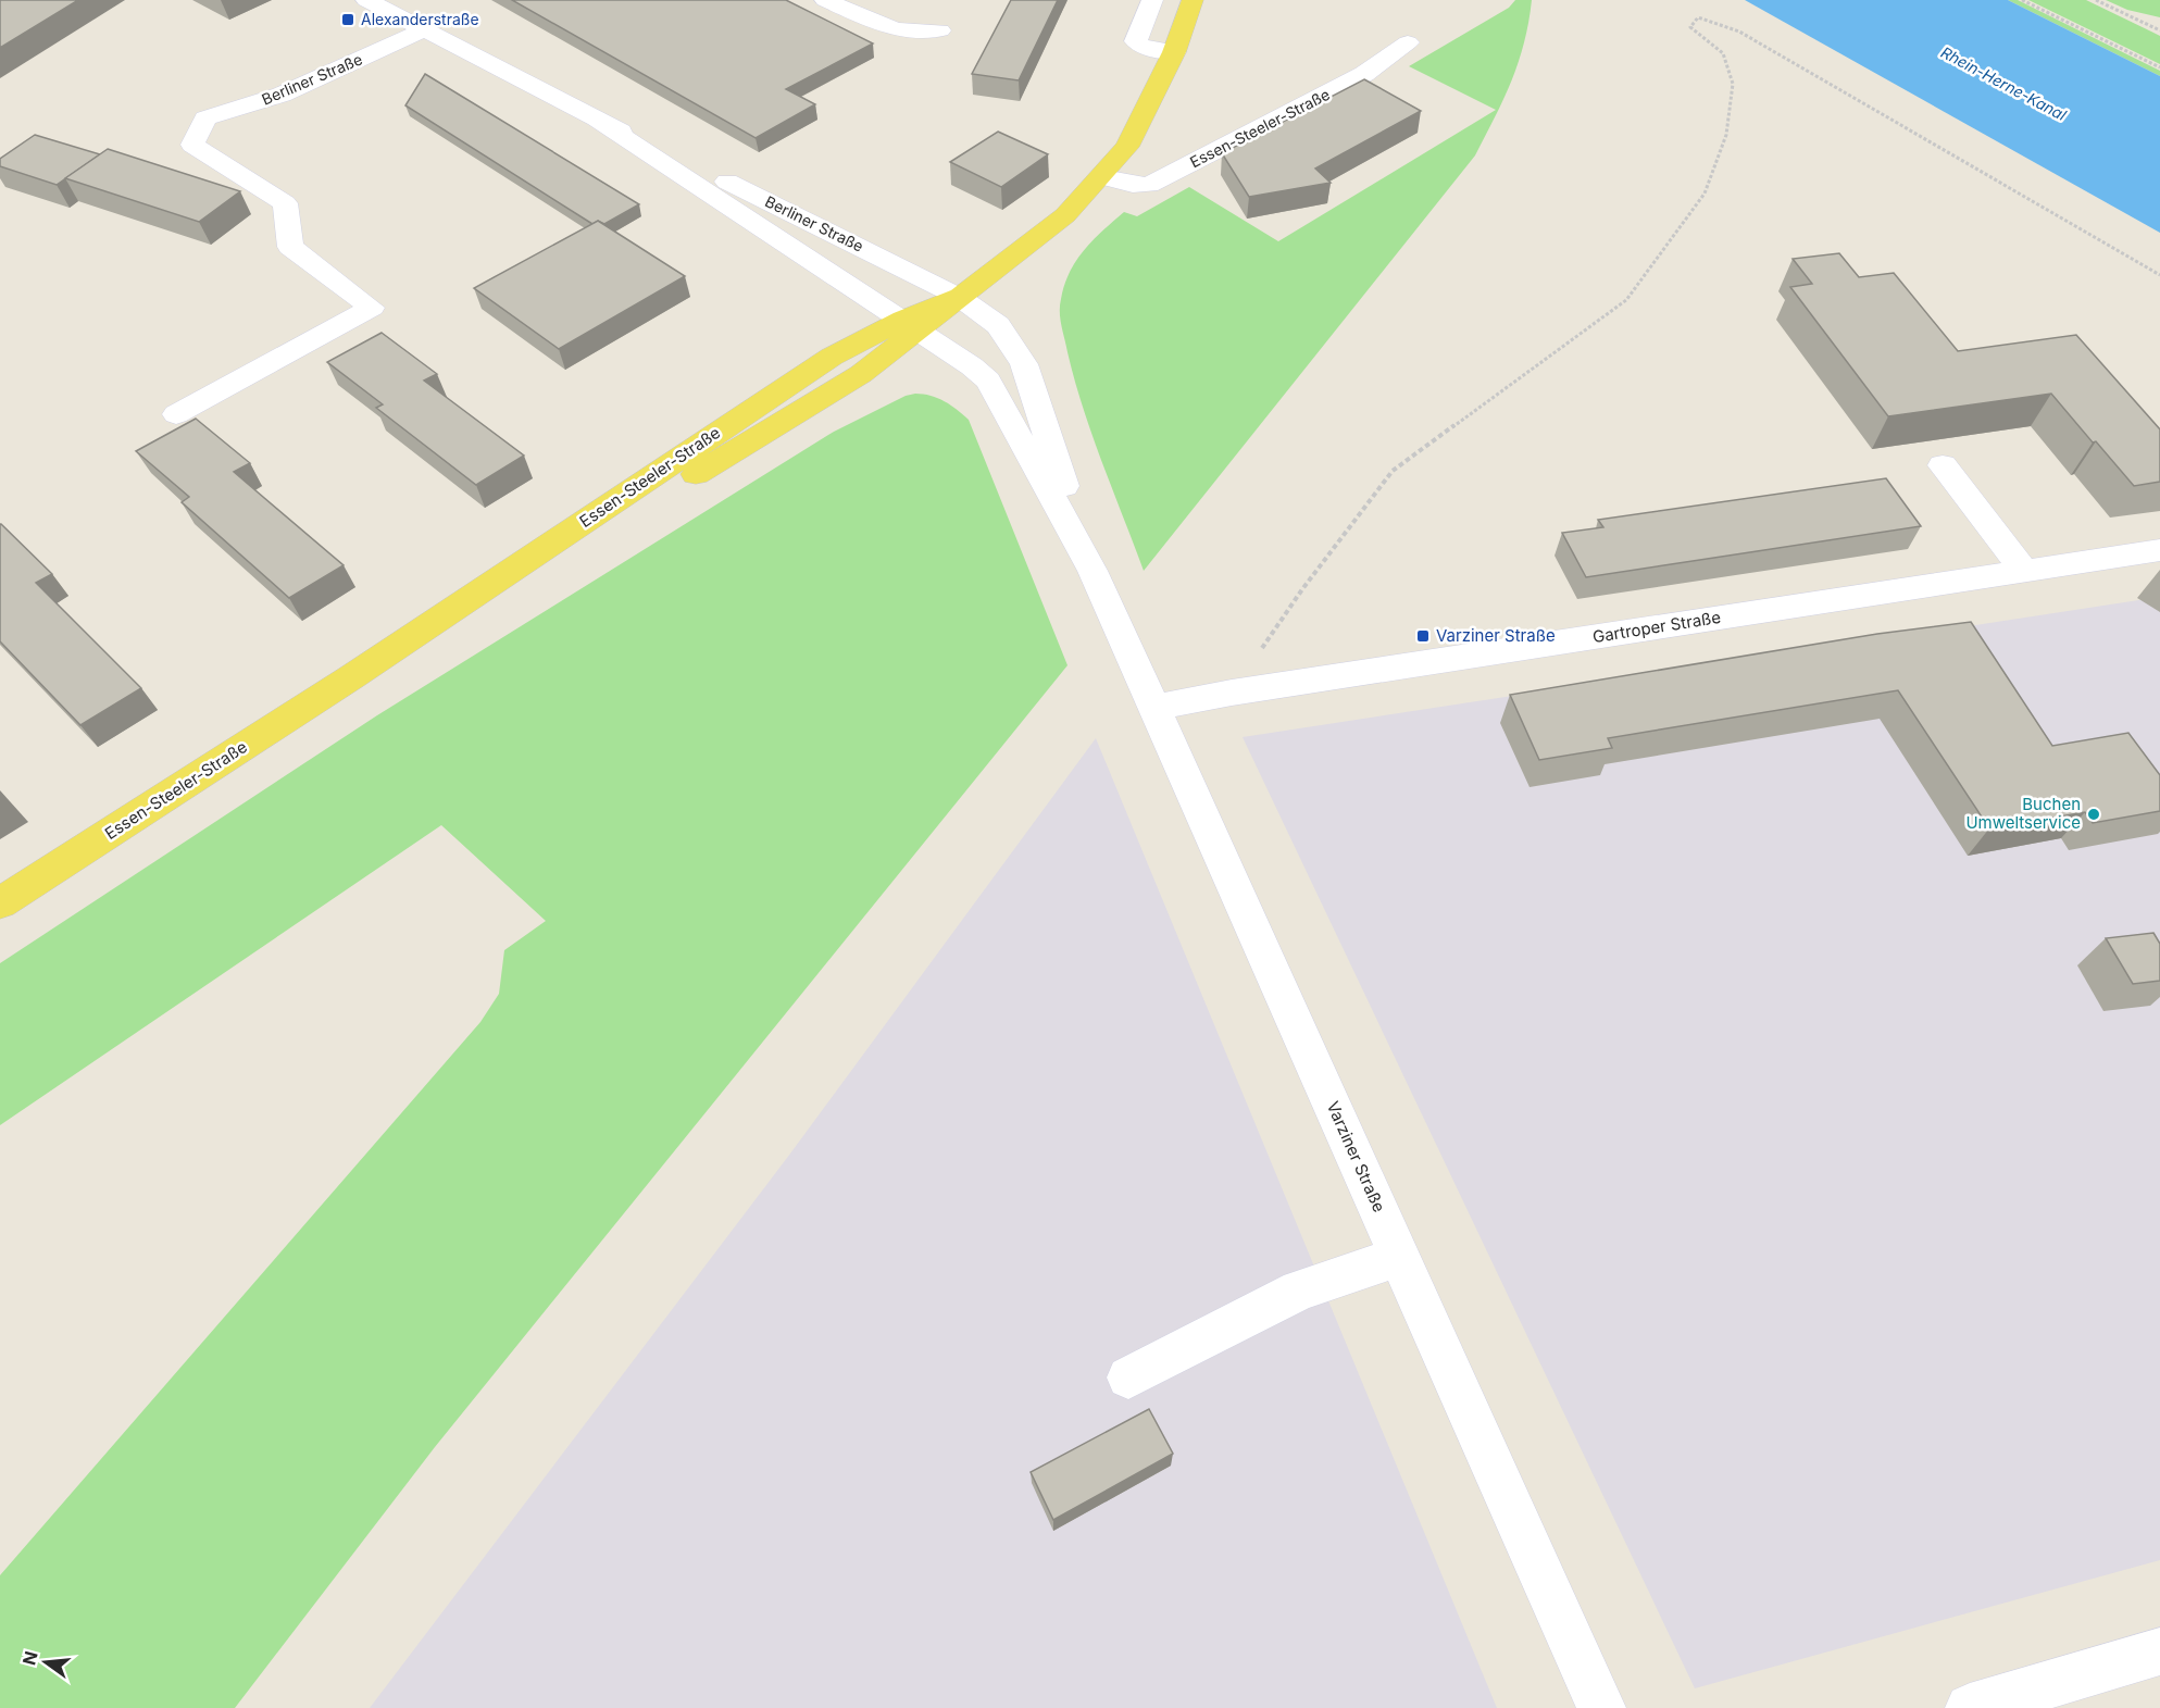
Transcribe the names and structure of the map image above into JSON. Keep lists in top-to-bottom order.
{
  "streets": {
    "main road": ["Essen-Steeler-Straße"],
    "street": ["Berliner Straße", "Gartroper Straße", "Varziner Straße"]
  },
  "crossings": [
    ["Berliner Straße", "Essen-Steeler-Straße"],
    ["Berliner Straße", "Varziner Straße"],
    ["Essen-Steeler-Straße", "Varziner Straße"],
    ["Gartroper Straße", "Varziner Straße"]
  ],
  "water": ["Rhein-Herne-Kanal"],
  "places": {
    "transit": ["Alexanderstraße", "Varziner Straße"],
    "other": ["Buchen Umweltservice"]
  },
  "north": "left"
}
